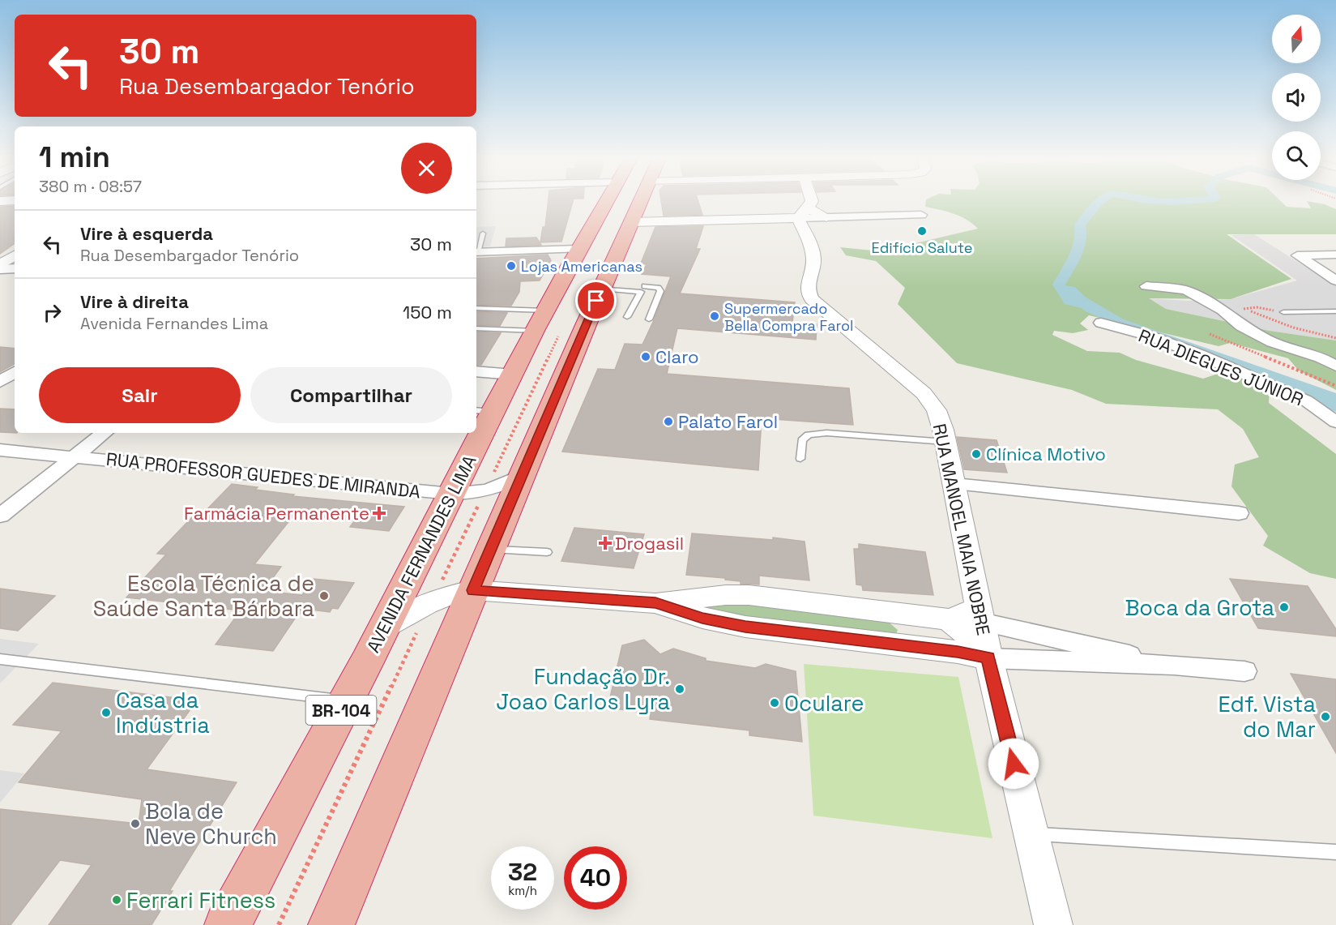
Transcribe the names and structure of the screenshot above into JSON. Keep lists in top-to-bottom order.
{
  "streets": {
    "highway": ["AVENIDA FERNANDES LIMA", "BR-104"],
    "street": ["RUA DIEGUES JÚNIOR", "RUA PROFESSOR GUEDES DE MIRANDA", "RUA MANOEL MAIA NOBRE"]
  },
  "crossings": [
    ["RUA PROFESSOR GUEDES DE MIRANDA", "AVENIDA FERNANDES LIMA"]
  ],
  "places": {
    "other": [
      "Edifício Salute",
      "Lojas Americanas",
      "Supermercado Bella Compra Farol",
      "Claro",
      "Palato Farol",
      "Clínica Motivo",
      "Escola Técnica de Saúde Santa Bárbara",
      "Boca da Grota",
      "Fundação Dr. Joao Carlos Lyra",
      "Oculare",
      "Casa da Indústria",
      "Edf. Vista do Mar",
      "Bola de Neve Church",
      "Ferrari Fitness"
    ],
    "health": ["Farmácia Permanente", "Drogasil"]
  },
  "north": "top",
  "page": {
    "turn": ["30 m", "Rua Desembargador Tenório"],
    "heading": ["1 min", "380 m · 08:57"],
    "list": [
      {
        "name": "Vire à esquerda",
        "note": "Rua Desembargador Tenório",
        "value": "30 m"
      },
      {
        "name": "Vire à direita",
        "note": "Avenida Fernandes Lima",
        "value": "150 m"
      }
    ],
    "buttons": ["Sair", "Compartilhar"],
    "speed": "32 km/h",
    "limit": "40"
  }
}
